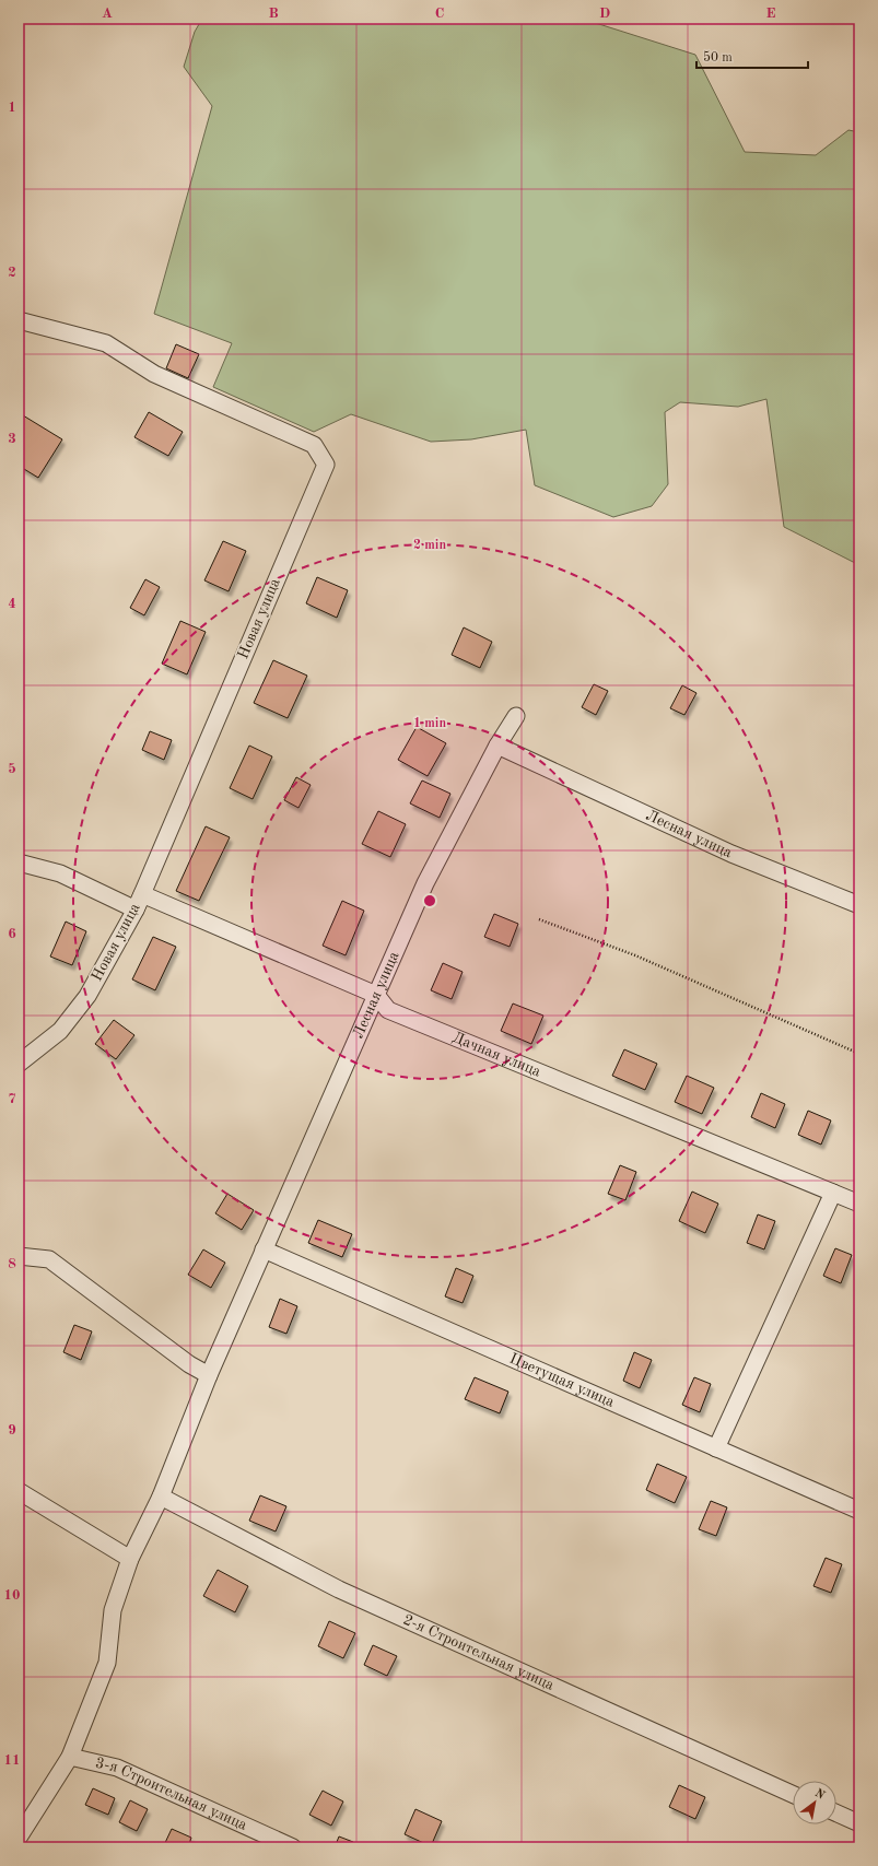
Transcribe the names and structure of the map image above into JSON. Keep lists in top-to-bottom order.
{
  "streets": {
    "street": [
      "Новая улица",
      "Лесная улица",
      "Дачная улица",
      "Цветущая улица",
      "2-я Строительная улица",
      "3-я Строительная улица"
    ]
  },
  "crossings": [
    ["Новая улица", "Дачная улица"],
    ["Лесная улица", "Дачная улица"],
    ["Лесная улица", "Цветущая улица"],
    ["Лесная улица", "2-я Строительная улица"],
    ["Лесная улица", "3-я Строительная улица"]
  ],
  "scale_bar": "50 m",
  "north": "top right",
  "grid": {
    "columns": [
      "A",
      "B",
      "C",
      "D",
      "E"
    ],
    "rows": [
      "1",
      "2",
      "3",
      "4",
      "5",
      "6",
      "7",
      "8",
      "9",
      "10",
      "11"
    ]
  },
  "rings": ["2 min", "1 min"]
}
